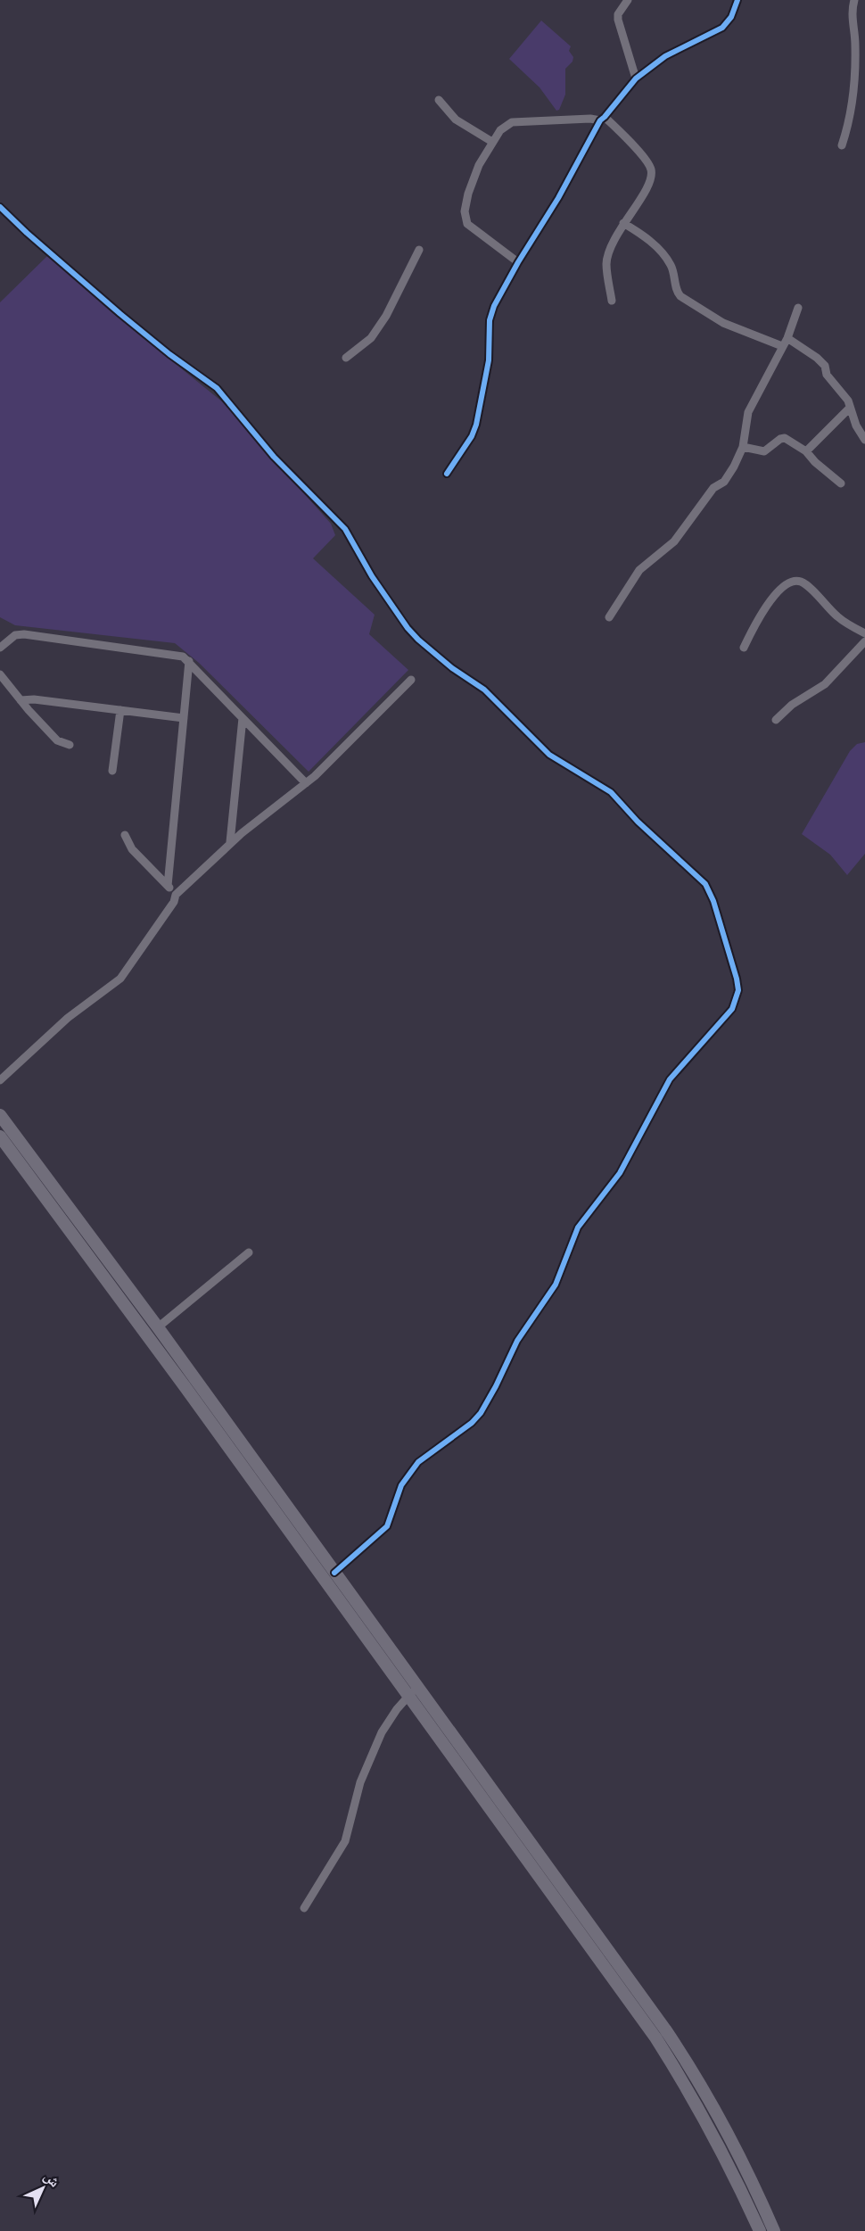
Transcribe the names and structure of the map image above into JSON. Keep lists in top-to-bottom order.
{
  "north": "top right"
}
